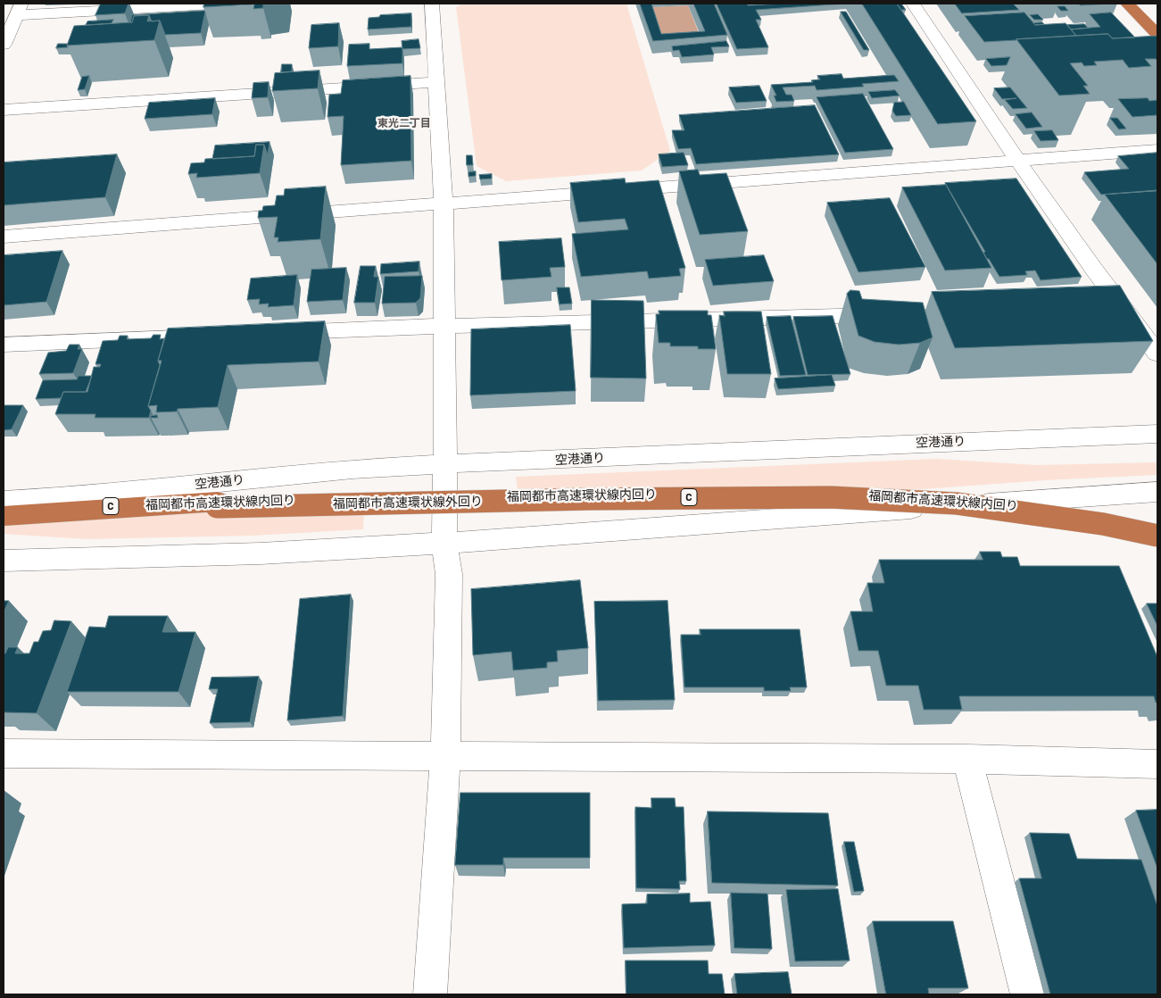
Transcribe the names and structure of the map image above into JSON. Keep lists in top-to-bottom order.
{
  "streets": {
    "highway": ["福岡都市高速環状線内回り", "C", "福岡都市高速環状線外回り"],
    "street": ["空港通り"]
  },
  "crossings": [
    ["福岡都市高速環状線内回り", "福岡都市高速環状線外回り"]
  ],
  "districts": ["東光二丁目"]
}
